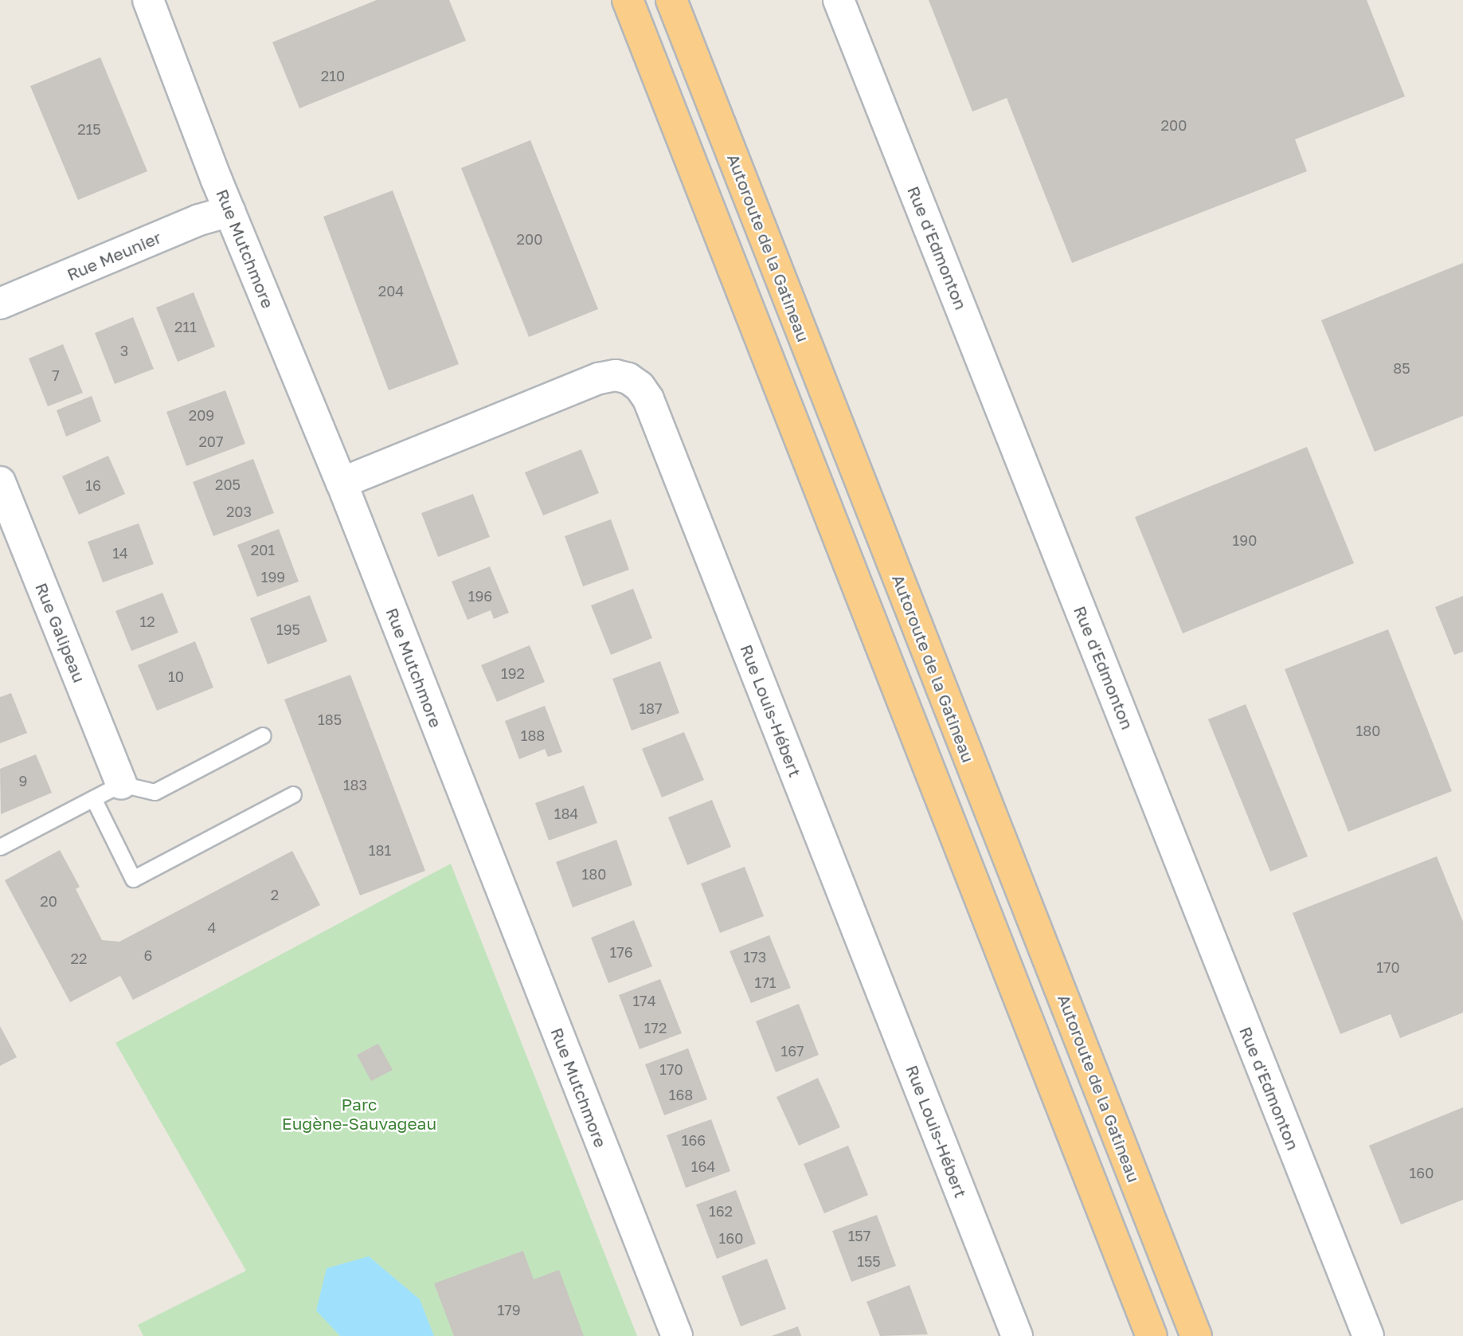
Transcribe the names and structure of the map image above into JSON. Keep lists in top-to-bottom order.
{
  "streets": {
    "highway": ["Autoroute de la Gatineau"],
    "street": [
      "Rue d'Edmonton",
      "Rue Mutchmore",
      "Rue Meunier",
      "Rue Galipeau",
      "Rue Louis-Hébert"
    ]
  },
  "crossings": [
    ["Rue Mutchmore", "Rue Meunier"],
    ["Rue Mutchmore", "Rue Louis-Hébert"]
  ],
  "parks": ["Parc Eugène-Sauvageau"],
  "house_numbers": [
    "210",
    "200",
    "215",
    "200",
    "204",
    "211",
    "3",
    "85",
    "7",
    "209",
    "207",
    "205",
    "16",
    "203",
    "190",
    "201",
    "14",
    "199",
    "196",
    "12",
    "195",
    "192",
    "10",
    "187",
    "185",
    "180",
    "188",
    "9",
    "183",
    "184",
    "181",
    "180",
    "2",
    "20",
    "4",
    "176",
    "6",
    "173",
    "22",
    "170",
    "171",
    "174",
    "172",
    "167",
    "170",
    "168",
    "166",
    "164",
    "160",
    "162",
    "157",
    "160",
    "155",
    "179"
  ]
}
